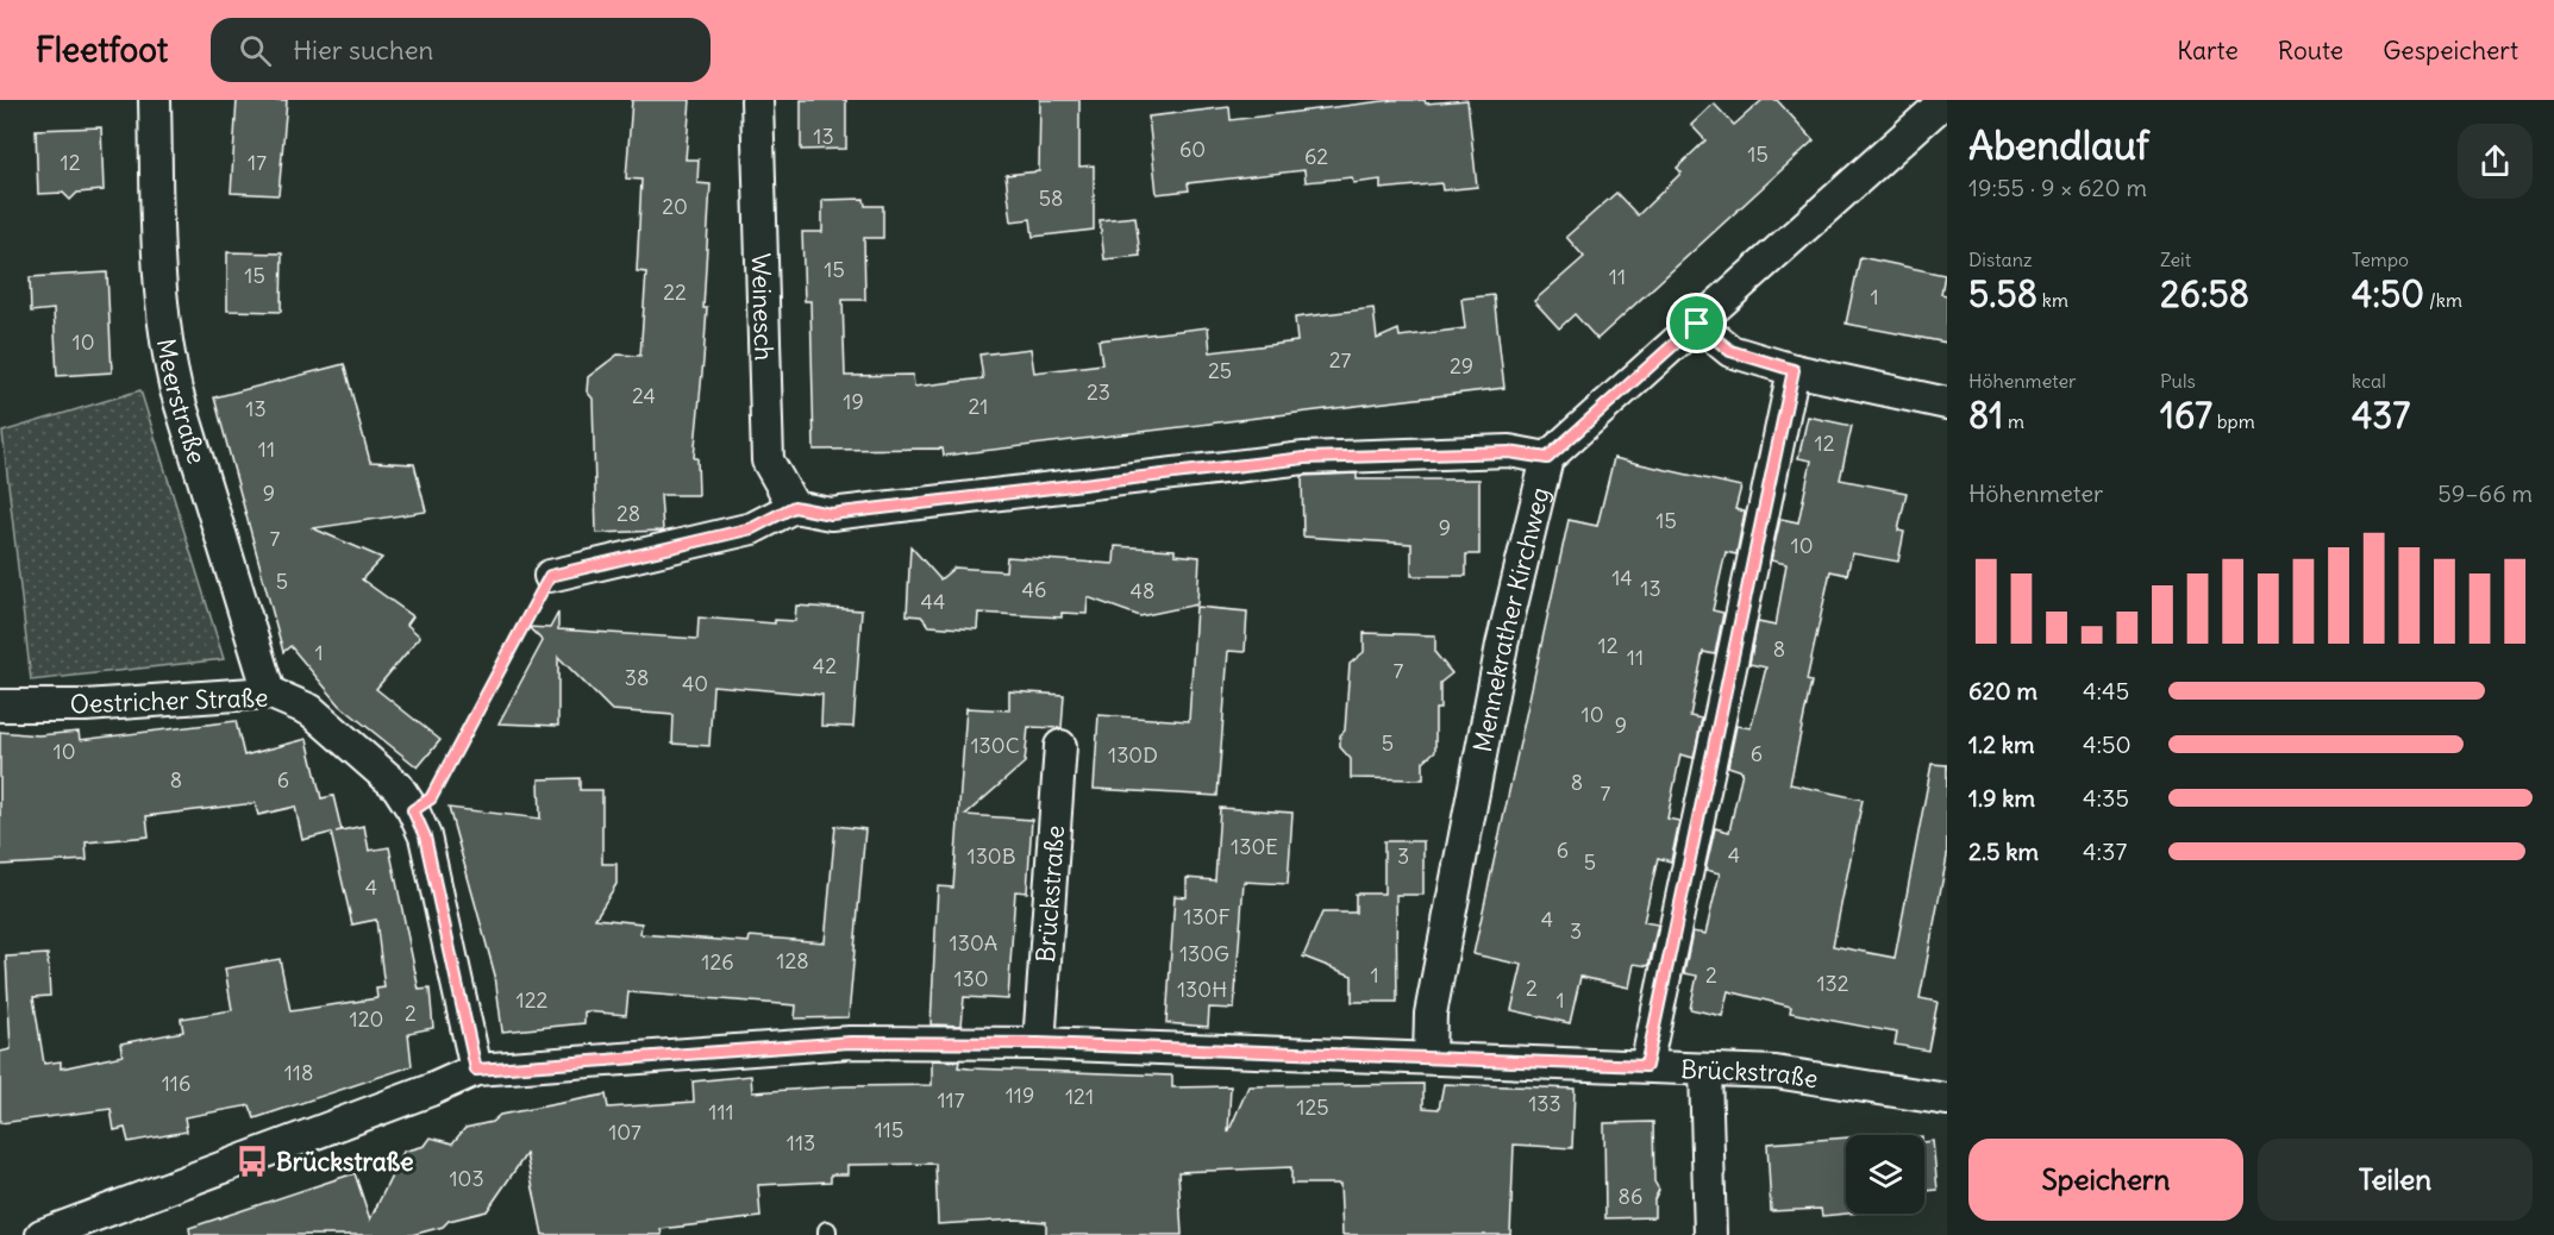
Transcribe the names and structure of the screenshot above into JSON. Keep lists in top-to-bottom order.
{
  "streets": {
    "street": [
      "Weinesch",
      "Meerstraße",
      "Mennekrather Kirchweg",
      "Oestricher Straße",
      "Brückstraße"
    ]
  },
  "crossings": [
    ["Meerstraße", "Oestricher Straße"],
    ["Mennekrather Kirchweg", "Brückstraße"],
    ["Oestricher Straße", "Brückstraße"]
  ],
  "places": {
    "bus stop": ["Brückstraße"]
  },
  "house_numbers": [
    "13",
    "60",
    "15",
    "62",
    "12",
    "17",
    "58",
    "20",
    "15",
    "15",
    "11",
    "22",
    "1",
    "10",
    "27",
    "29",
    "25",
    "23",
    "24",
    "19",
    "21",
    "13",
    "12",
    "11",
    "9",
    "28",
    "15",
    "9",
    "7",
    "10",
    "14",
    "5",
    "13",
    "46",
    "48",
    "44",
    "12",
    "8",
    "1",
    "11",
    "42",
    "7",
    "38",
    "40",
    "10",
    "9",
    "5",
    "130C",
    "10",
    "6",
    "130D",
    "8",
    "6",
    "8",
    "7",
    "130E",
    "6",
    "4",
    "130B",
    "3",
    "5",
    "4",
    "130F",
    "4",
    "3",
    "130A",
    "130G",
    "128",
    "126",
    "1",
    "2",
    "130",
    "132",
    "2",
    "130H",
    "122",
    "1",
    "2",
    "120",
    "118",
    "116",
    "119",
    "121",
    "117",
    "133",
    "125",
    "111",
    "115",
    "107",
    "113",
    "103",
    "86"
  ],
  "page": {
    "header": "Fleetfoot",
    "search": "Hier suchen",
    "nav": ["Karte", "Route", "Gespeichert"],
    "heading": ["Abendlauf", "19:55 · 9 × 620 m"],
    "stats": [
      ["Distanz", "5.58 km"],
      ["Zeit", "26:58"],
      ["Tempo", "4:50 /km"],
      ["Höhenmeter", "81 m"],
      ["Puls", "167 bpm"],
      ["kcal", "437"]
    ],
    "chart": ["Höhenmeter", "59–66 m"],
    "list": [
      {
        "name": "620 m",
        "note": "4:45"
      },
      {
        "name": "1.2 km",
        "note": "4:50"
      },
      {
        "name": "1.9 km",
        "note": "4:35"
      },
      {
        "name": "2.5 km",
        "note": "4:37"
      }
    ],
    "buttons": ["Speichern", "Teilen"]
  }
}
